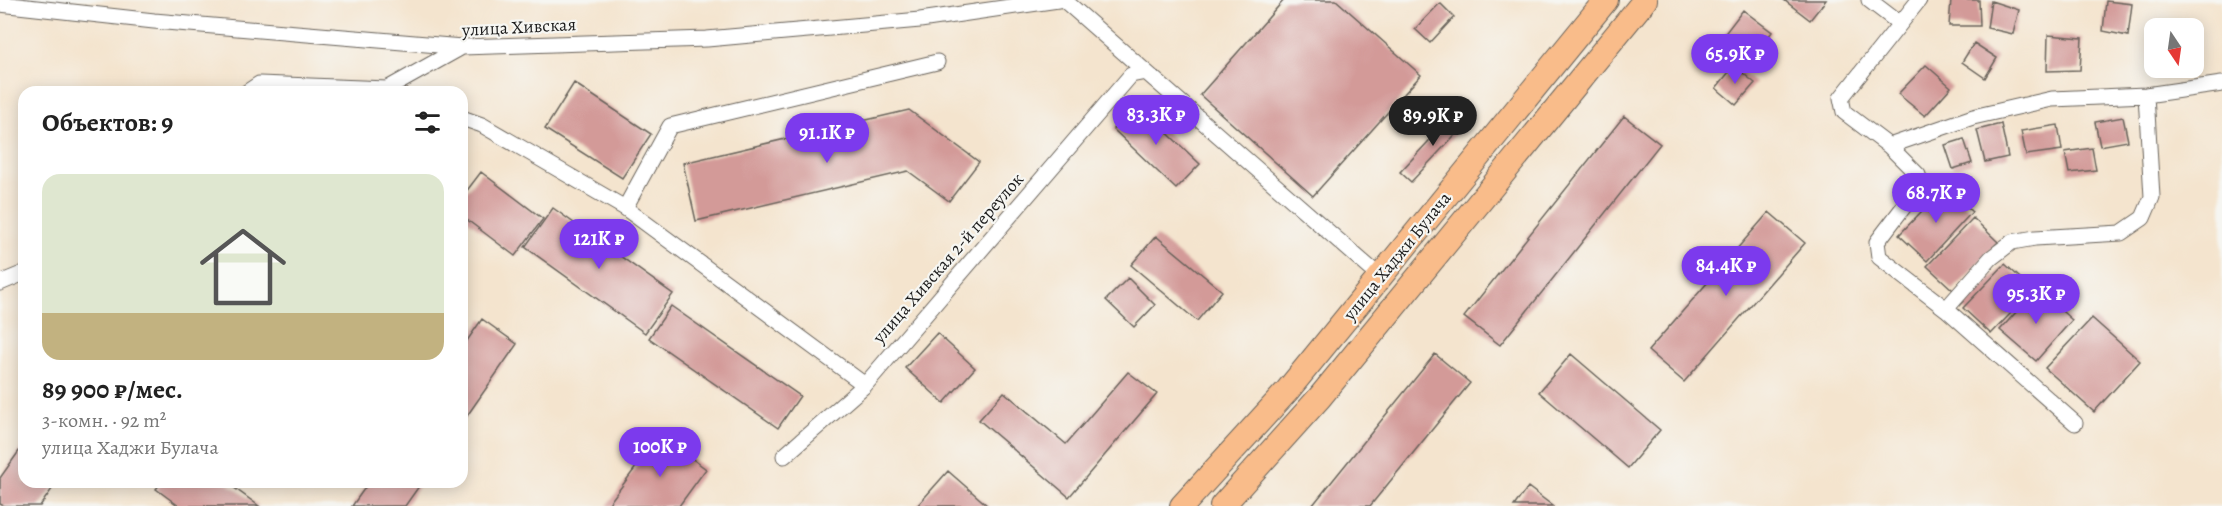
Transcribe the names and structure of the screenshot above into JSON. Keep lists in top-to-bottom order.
{
  "streets": {
    "main road": ["улица Хаджи Булача"],
    "street": ["улица Хивская", "улица Хивская 2-й переулок"]
  },
  "north": "bottom",
  "page": {
    "price": [
      "65.9K ₽",
      "83.3K ₽",
      "89.9K ₽",
      "91.1K ₽",
      "68.7K ₽",
      "121K ₽",
      "84.4K ₽",
      "95.3K ₽",
      "100K ₽"
    ],
    "heading": "Объектов: 9",
    "list": [
      {
        "name": "89 900 ₽/мес.",
        "note": "3-комн. · 92 m² · улица Хаджи Булача"
      }
    ]
  }
}
